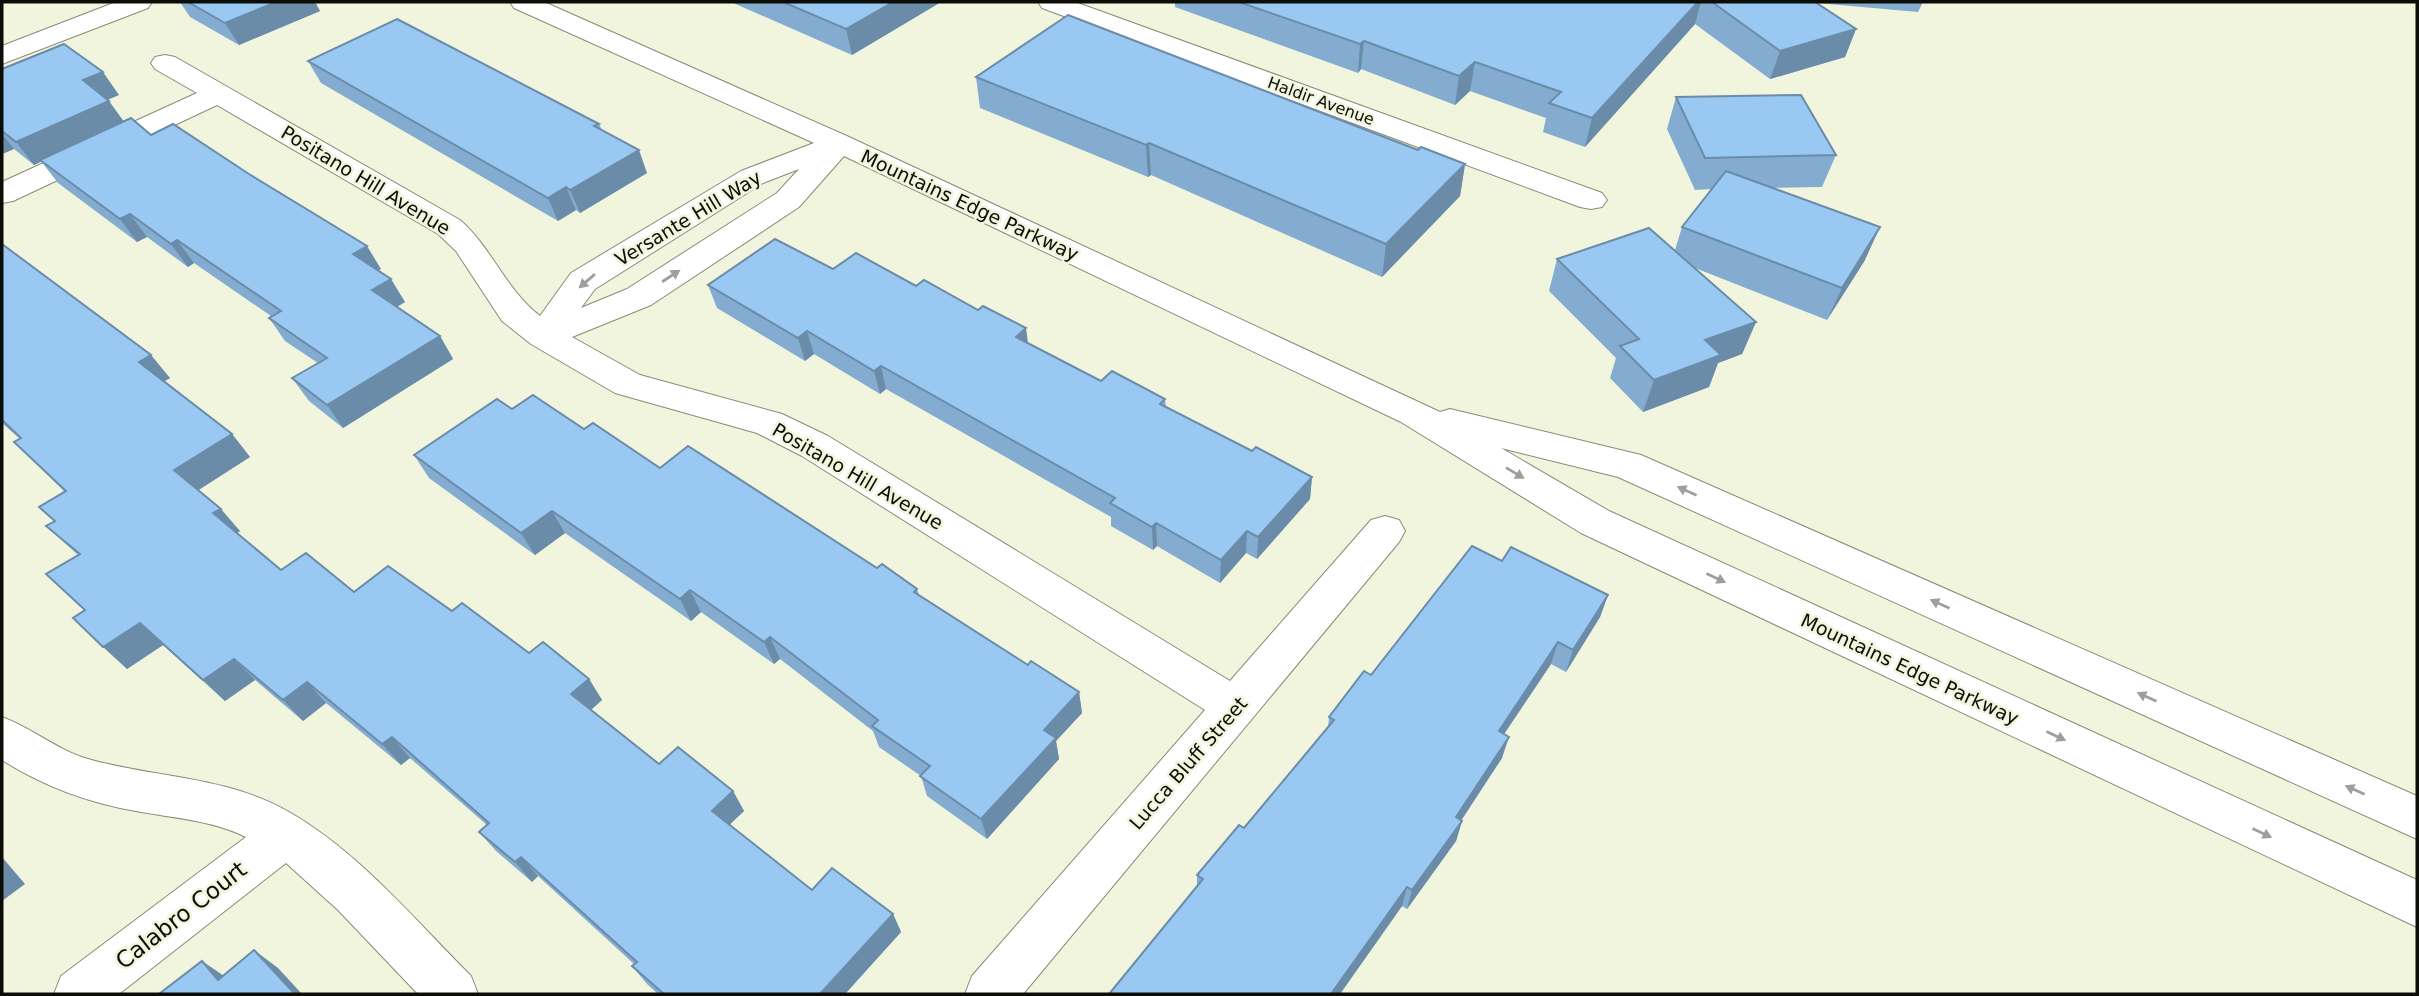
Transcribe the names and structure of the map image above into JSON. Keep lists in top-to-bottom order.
{
  "streets": {
    "street": [
      "Haldir Avenue",
      "Positano Hill Avenue",
      "Mountains Edge Parkway",
      "Versante Hill Way",
      "Lucca Bluff Street",
      "Calabro Court"
    ]
  },
  "crossings": [
    ["Positano Hill Avenue", "Versante Hill Way"],
    ["Positano Hill Avenue", "Lucca Bluff Street"],
    ["Mountains Edge Parkway", "Versante Hill Way"]
  ]
}
